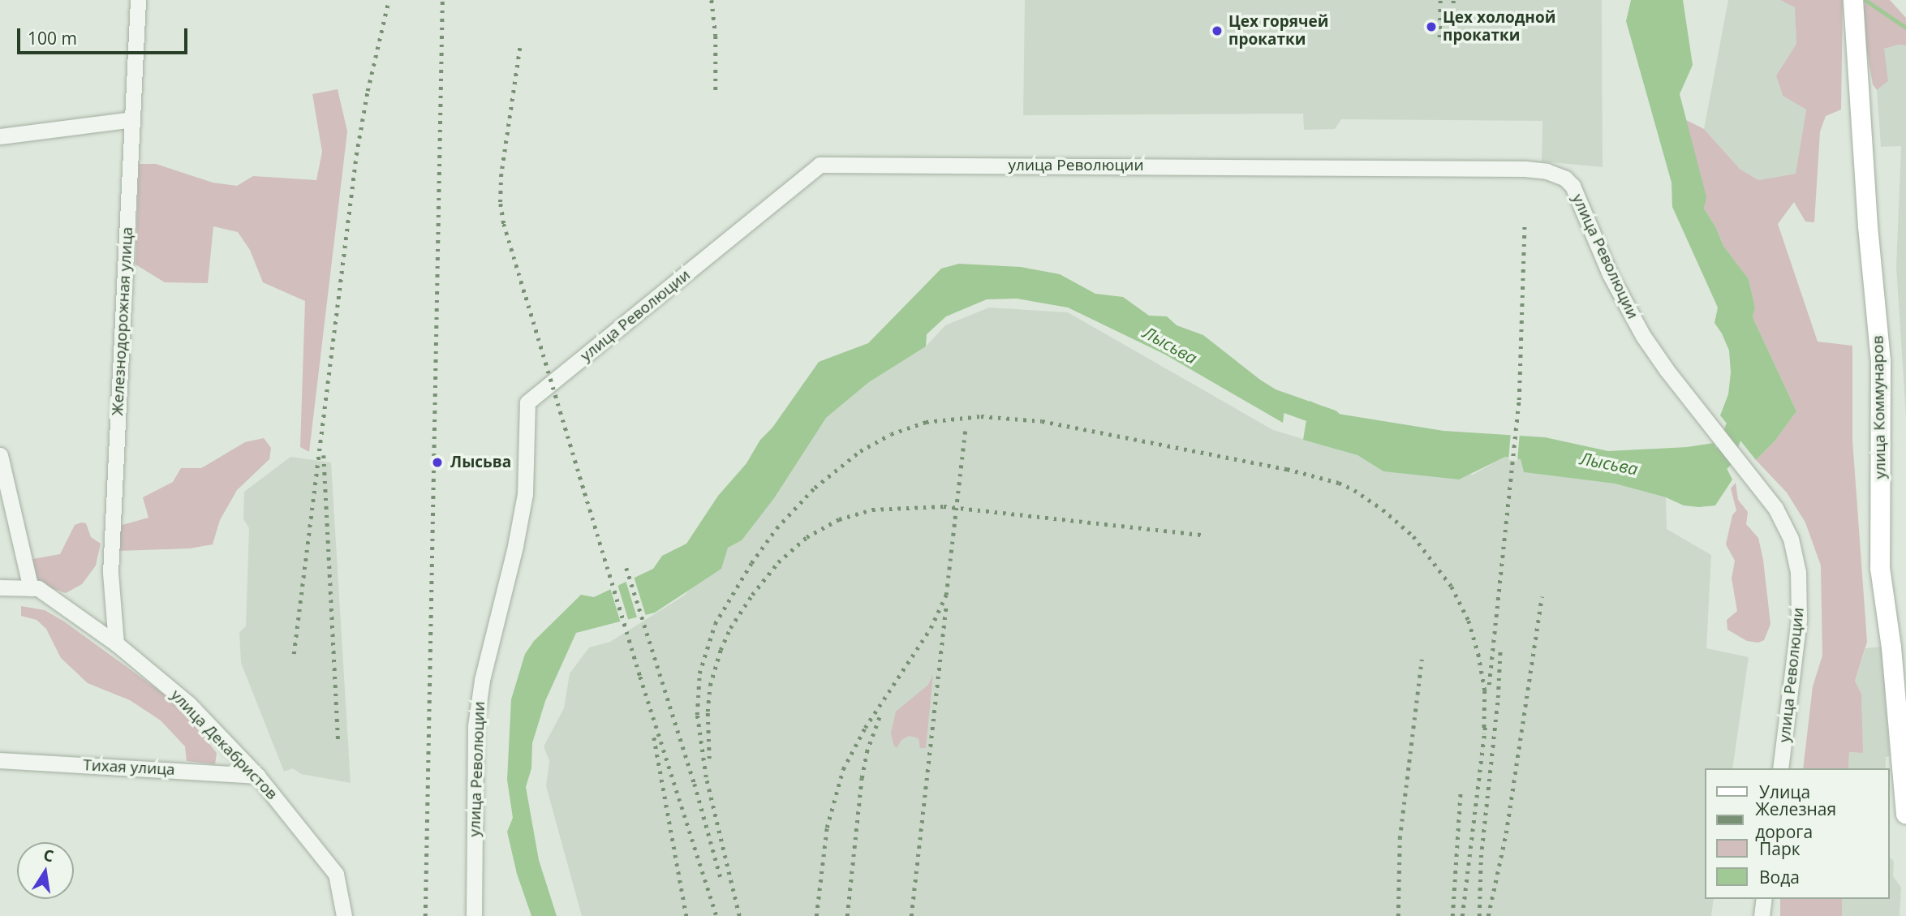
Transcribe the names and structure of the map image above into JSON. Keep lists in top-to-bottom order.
{
  "streets": {
    "main road": ["улица Коммунаров"],
    "street": [
      "улица Революции",
      "Железнодорожная улица",
      "улица Декабристов",
      "Тихая улица"
    ]
  },
  "crossings": [
    ["Железнодорожная улица", "улица Декабристов"],
    ["улица Декабристов", "Тихая улица"]
  ],
  "water": ["Лысьва"],
  "places": ["Цех холодной прокатки", "Цех горячей прокатки", "Лысьва"],
  "legend": [
    "Улица",
    "Железная дорога",
    "Парк",
    "Вода"
  ],
  "scale_bar": "100 m",
  "north": "top"
}
